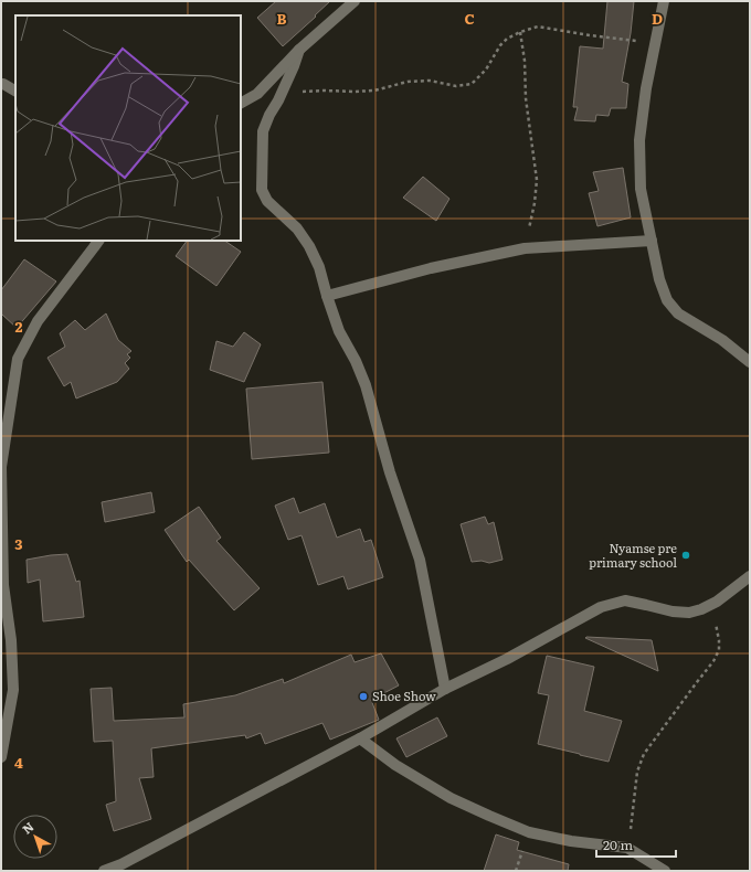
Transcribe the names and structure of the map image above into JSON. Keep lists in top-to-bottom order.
{
  "places": ["Nyamse pre primary school", "Shoe Show"],
  "scale_bar": "20 m",
  "north": "top left",
  "grid": {
    "columns": ["B", "C", "D"],
    "rows": ["2", "3", "4"]
  }
}
